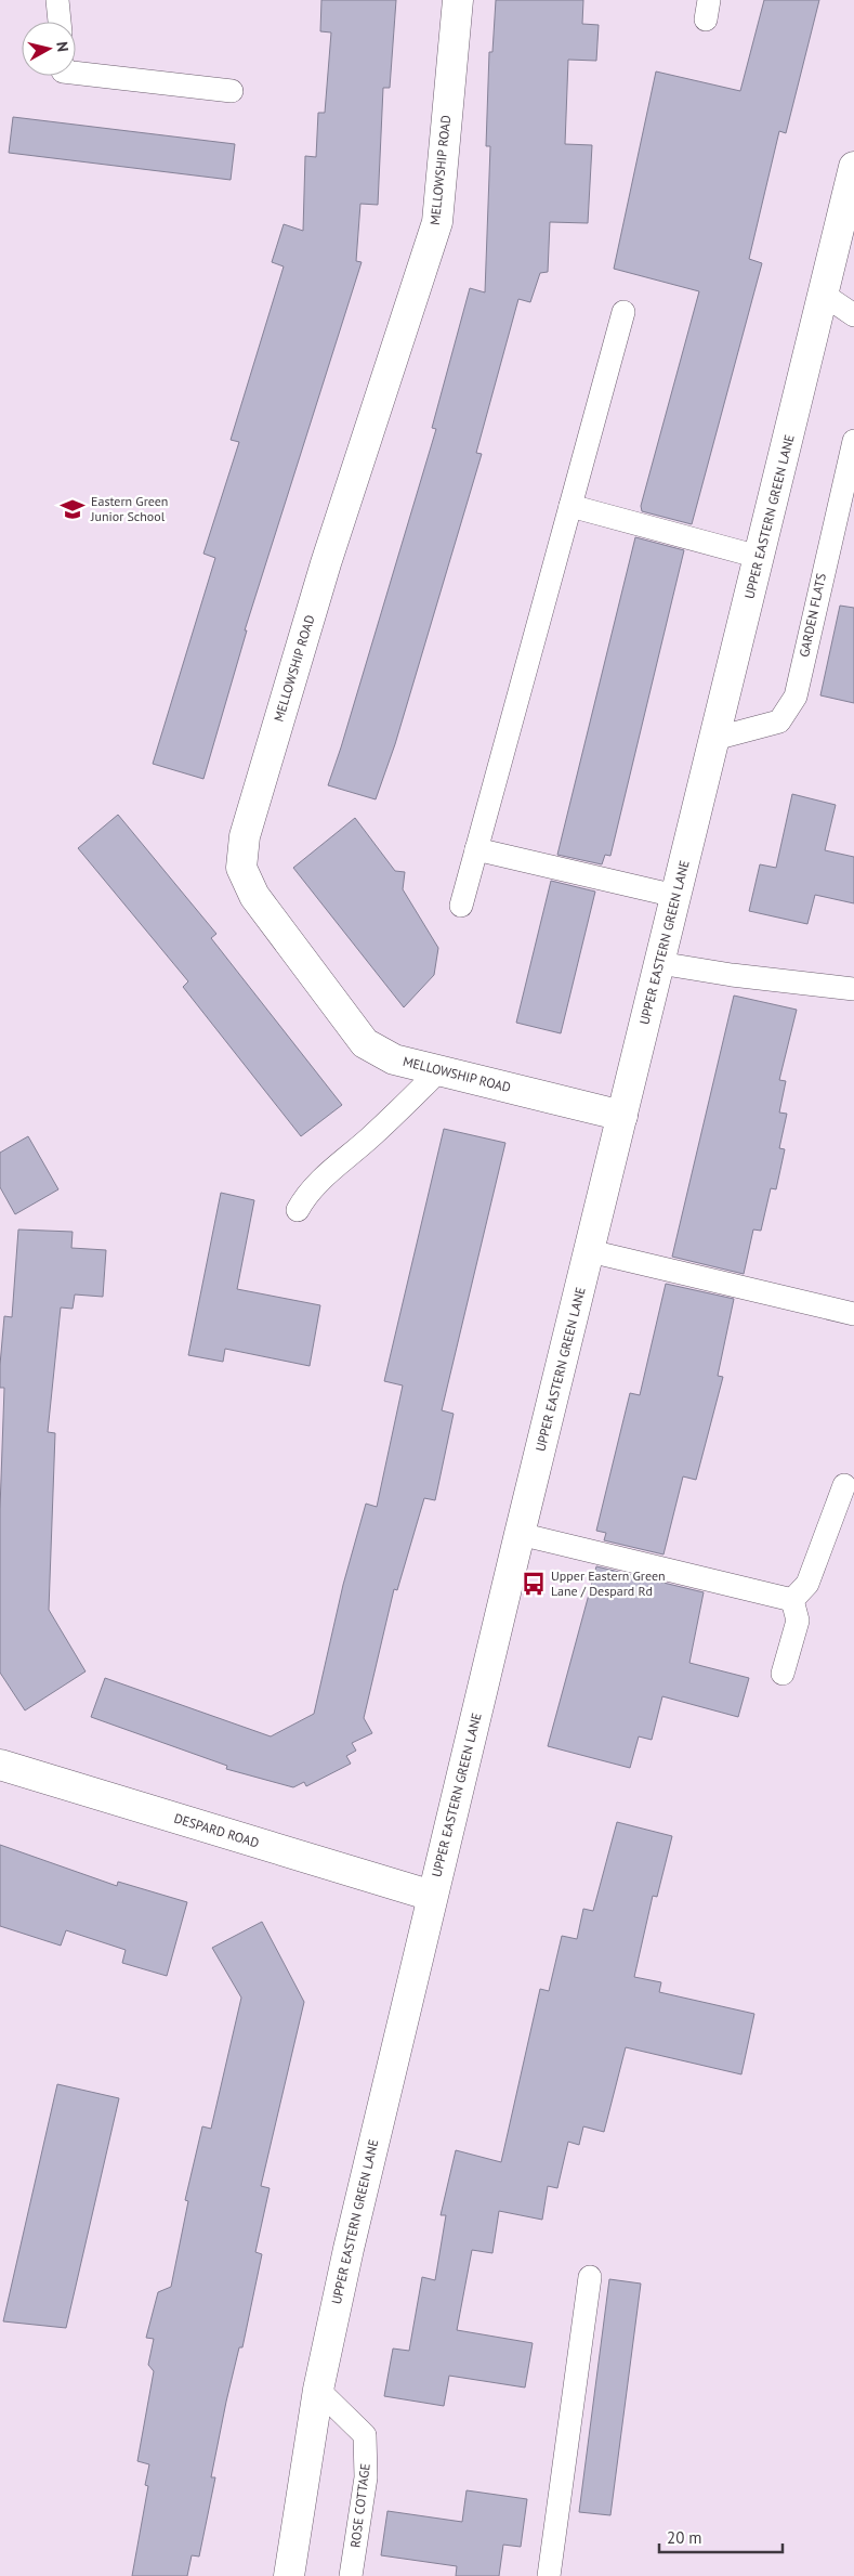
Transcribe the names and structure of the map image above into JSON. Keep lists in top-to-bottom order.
{
  "streets": {
    "street": ["MELLOWSHIP ROAD", "UPPER EASTERN GREEN LANE", "DESPARD ROAD"],
    "lane": ["GARDEN FLATS", "ROSE COTTAGE"]
  },
  "crossings": [
    ["MELLOWSHIP ROAD", "UPPER EASTERN GREEN LANE"],
    ["UPPER EASTERN GREEN LANE", "GARDEN FLATS"],
    ["UPPER EASTERN GREEN LANE", "DESPARD ROAD"],
    ["UPPER EASTERN GREEN LANE", "ROSE COTTAGE"]
  ],
  "places": {
    "school or university": ["Eastern Green Junior School"],
    "bus stop": ["Upper Eastern Green Lane / Despard Rd"]
  },
  "scale_bar": "20 m",
  "north": "right"
}
